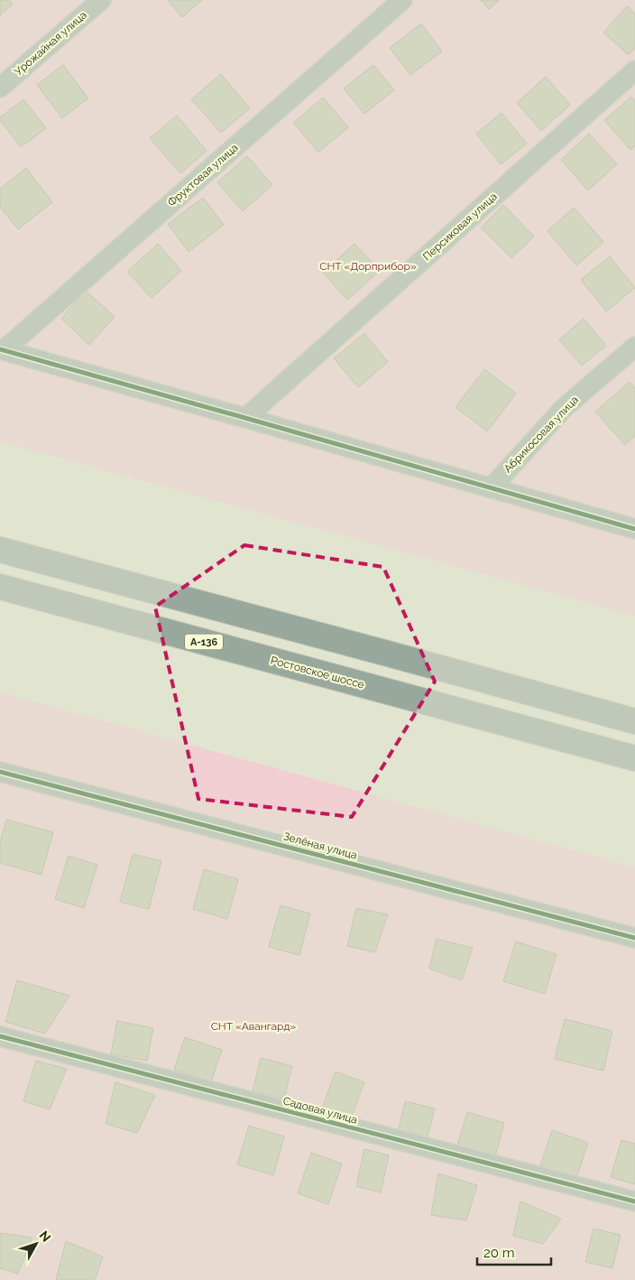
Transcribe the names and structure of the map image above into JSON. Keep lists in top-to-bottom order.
{
  "streets": {
    "highway": ["А-136", "Ростовское шоссе"],
    "street": [
      "Урожайная улица",
      "Фруктовая улица",
      "Персиковая улица",
      "Абрикосовая улица",
      "Зелёная улица",
      "Садовая улица"
    ]
  },
  "parks": ["СНТ «Дорприбор»", "СНТ «Авангард»"],
  "scale_bar": "20 m",
  "north": "top right"
}
